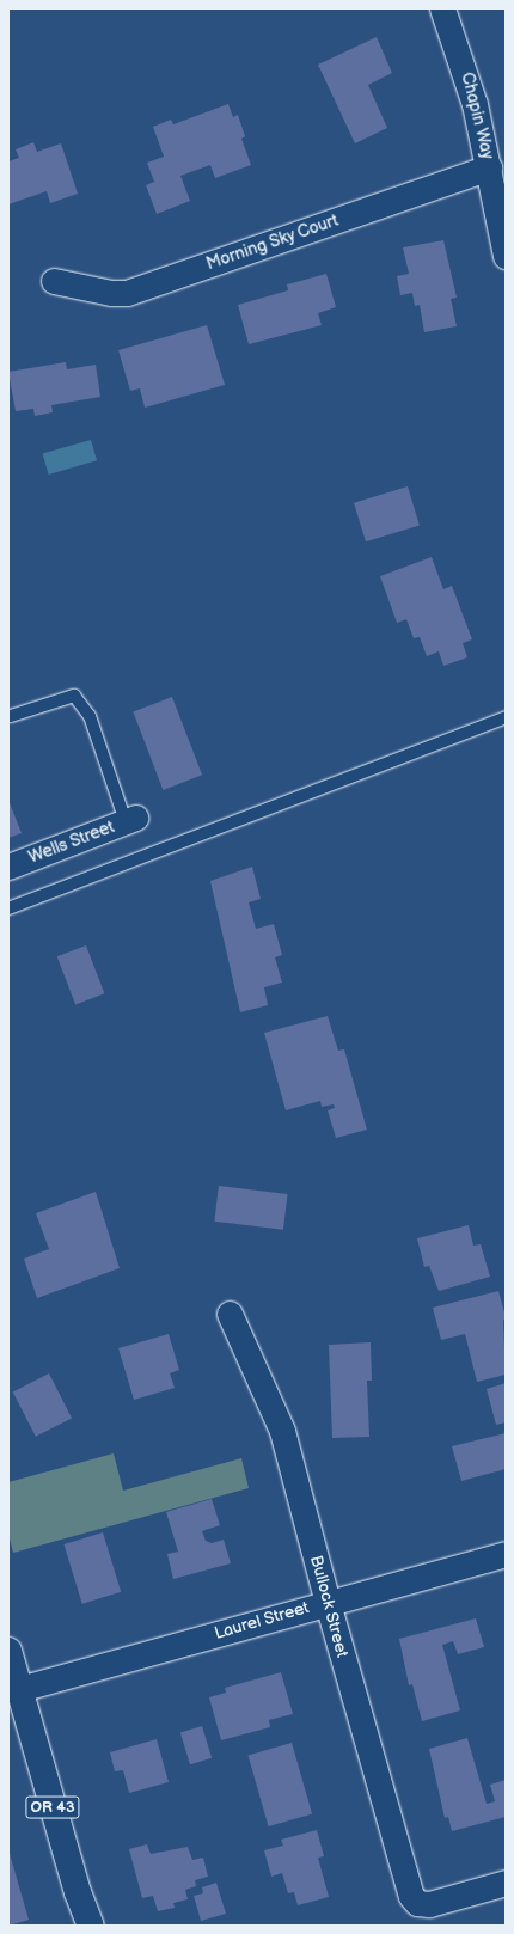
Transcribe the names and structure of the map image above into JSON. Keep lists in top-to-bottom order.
{
  "streets": {
    "main road": ["OR 43"],
    "street": [
      "Chapin Way",
      "Morning Sky Court",
      "Wells Street",
      "Bullock Street",
      "Laurel Street"
    ]
  },
  "crossings": [
    ["Chapin Way", "Morning Sky Court"],
    ["Bullock Street", "Laurel Street"],
    ["Laurel Street", "OR 43"]
  ]
}
